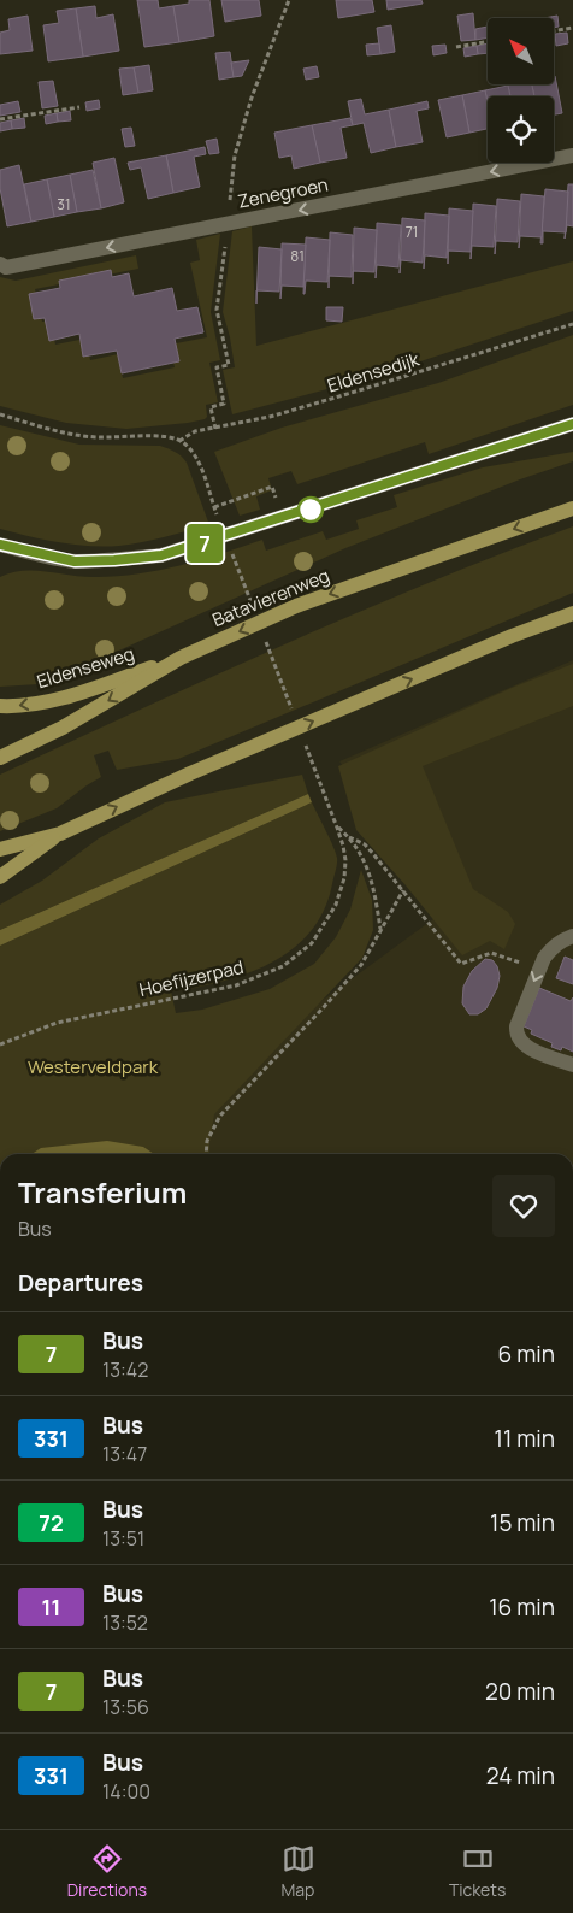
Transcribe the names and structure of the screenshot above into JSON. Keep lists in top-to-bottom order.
{
  "streets": {
    "main road": ["Batavierenweg", "Eldenseweg"],
    "street": ["Zenegroen"],
    "path": ["Eldensedijk", "Hoefijzerpad"]
  },
  "crossings": [
    ["Batavierenweg", "Eldenseweg"]
  ],
  "one_way": ["Zenegroen"],
  "parks": ["Westerveldpark"],
  "lines": ["bus line 7"],
  "house_numbers": ["31", "71", "81"],
  "north": "top left",
  "page": {
    "on_map": "7",
    "heading": [
      ["Transferium", "Bus"],
      "Departures"
    ],
    "list": [
      {
        "mark": "7",
        "name": "Bus",
        "note": "13:42",
        "value": "6 min"
      },
      {
        "mark": "331",
        "name": "Bus",
        "note": "13:47",
        "value": "11 min"
      },
      {
        "mark": "72",
        "name": "Bus",
        "note": "13:51",
        "value": "15 min"
      },
      {
        "mark": "11",
        "name": "Bus",
        "note": "13:52",
        "value": "16 min"
      },
      {
        "mark": "7",
        "name": "Bus",
        "note": "13:56",
        "value": "20 min"
      },
      {
        "mark": "331",
        "name": "Bus",
        "note": "14:00",
        "value": "24 min"
      }
    ],
    "tabs": ["Directions", "Map", "Tickets"]
  }
}
